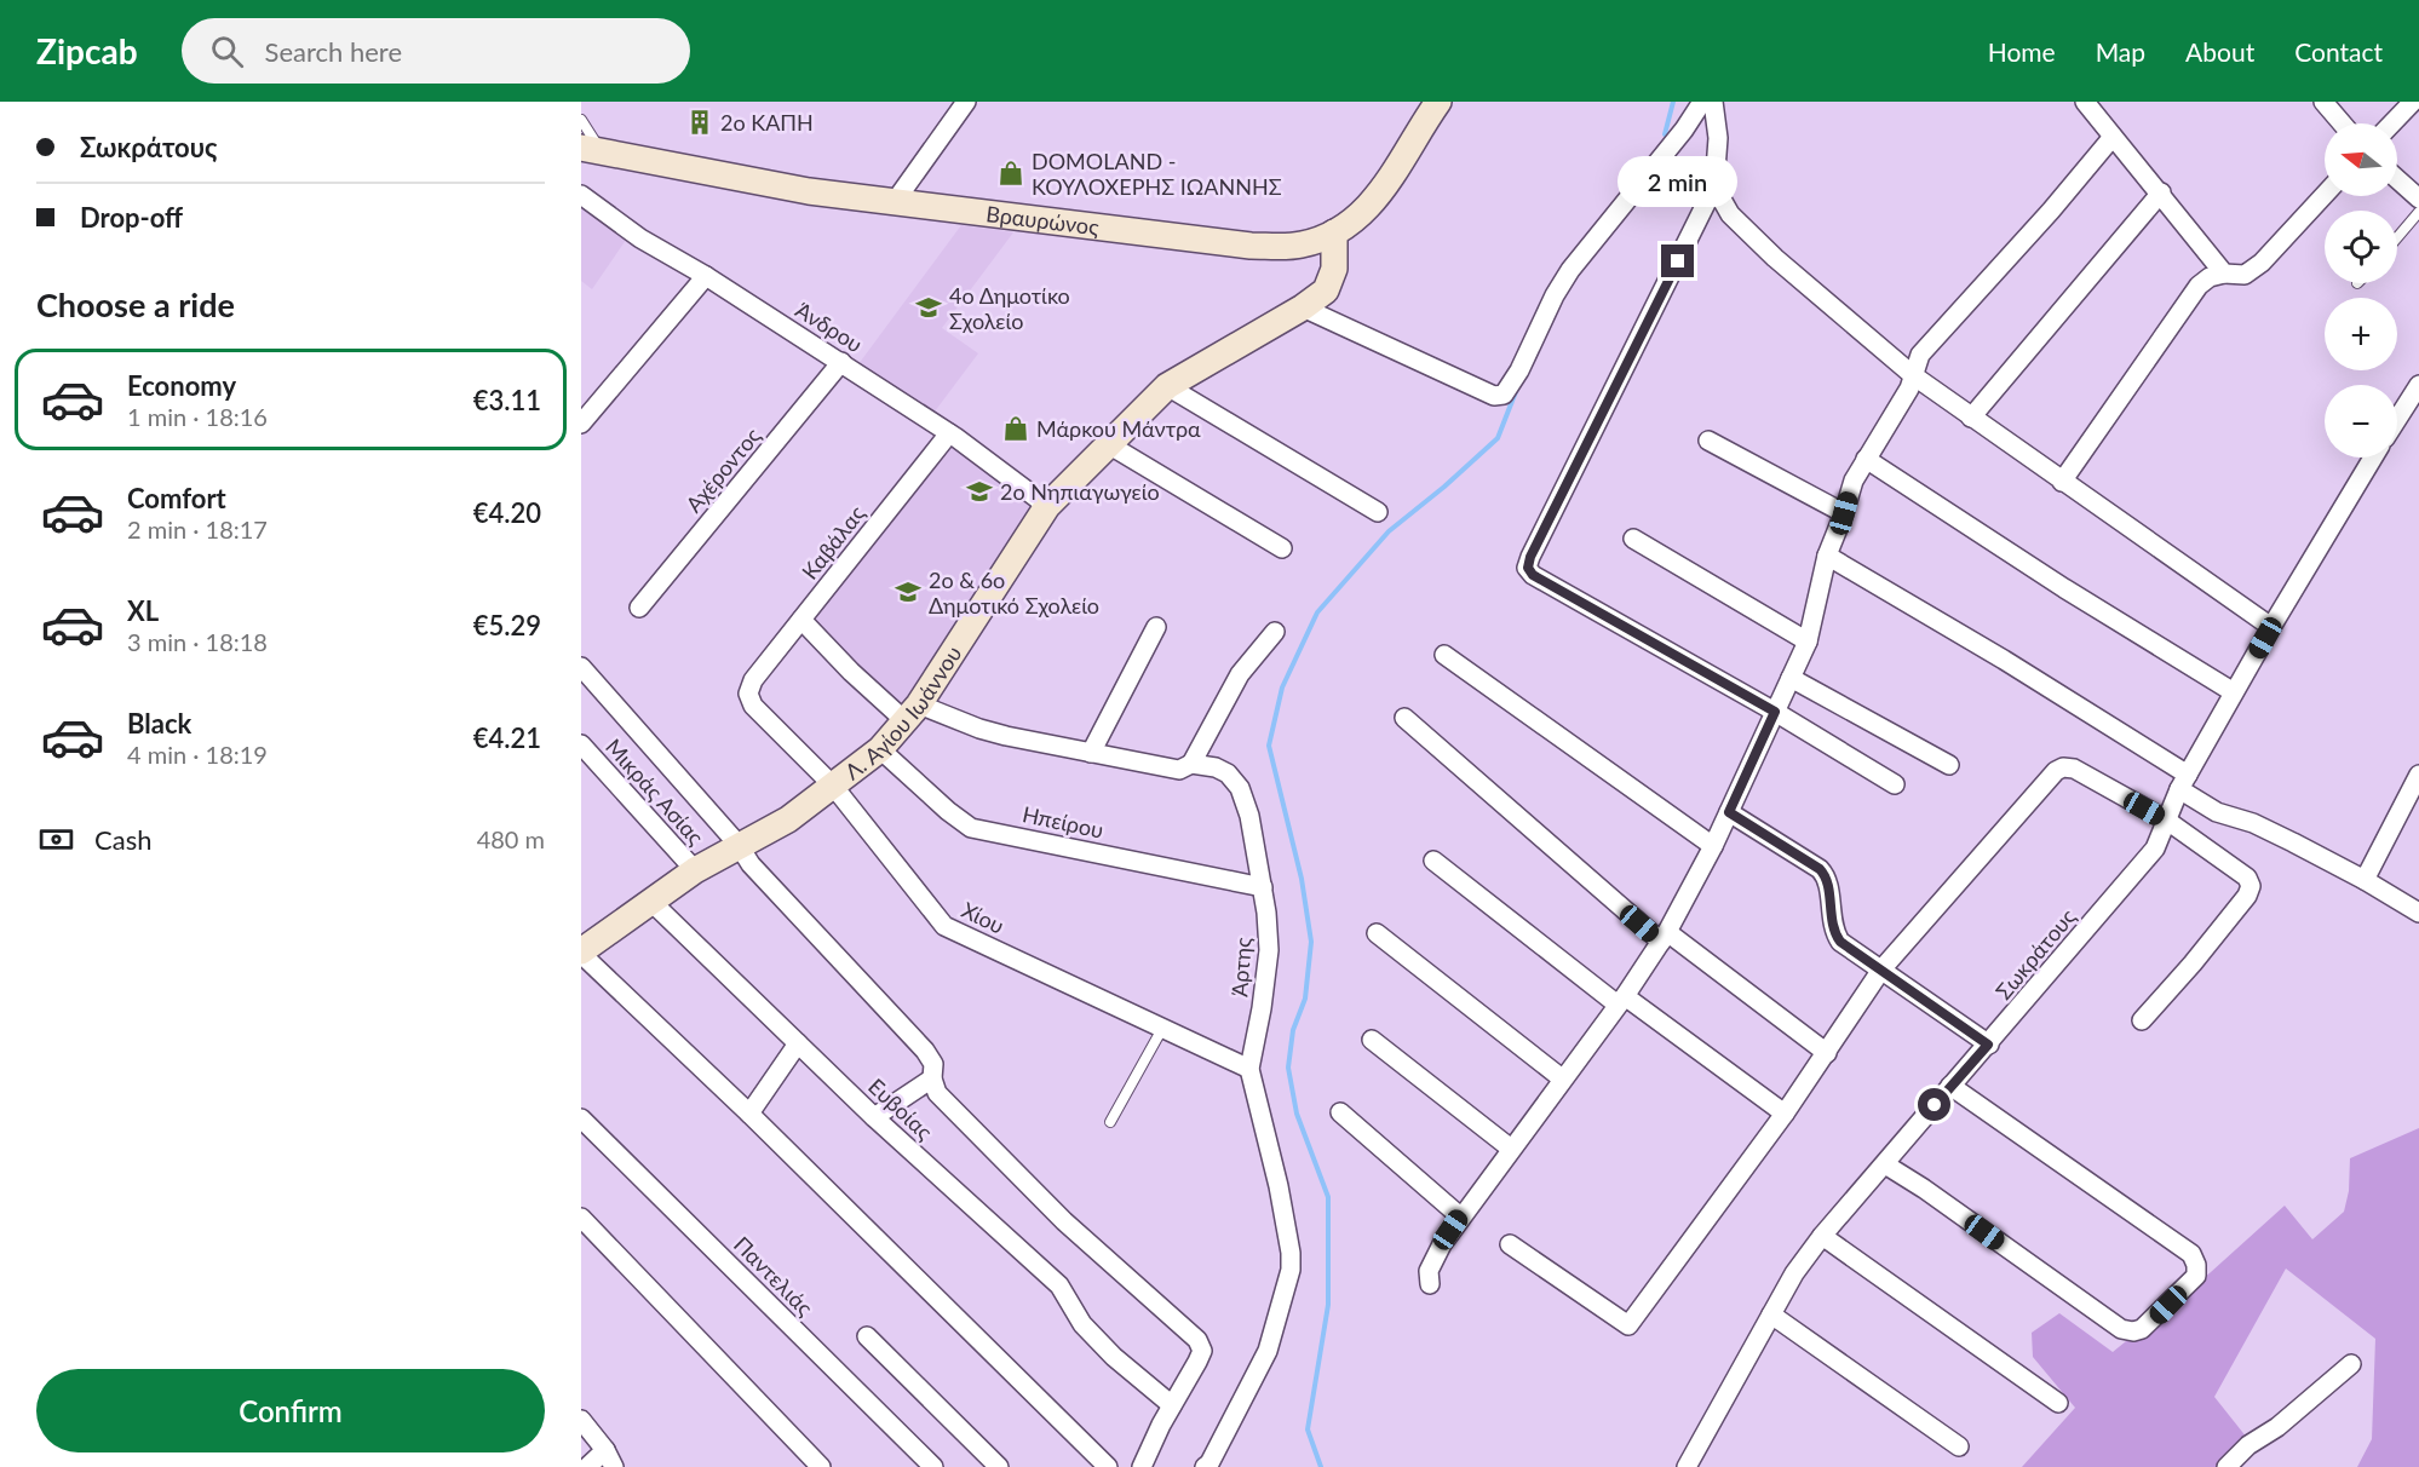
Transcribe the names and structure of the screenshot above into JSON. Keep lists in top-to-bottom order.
{
  "streets": {
    "street": [
      "Βραυρώνος",
      "Άνδρου",
      "Αχέροντος",
      "Καβάλας",
      "Λ. Αγίου Ιωάννου",
      "Μικράς Ασίας",
      "Ηπείρου",
      "Χίου",
      "Σωκράτους",
      "Άρτης",
      "Ευβοίας",
      "Παντελιάς"
    ]
  },
  "crossings": [
    ["Βραυρώνος", "Λ. Αγίου Ιωάννου"],
    ["Άνδρου", "Αχέροντος"],
    ["Άνδρου", "Καβάλας"],
    ["Άνδρου", "Λ. Αγίου Ιωάννου"],
    ["Καβάλας", "Χίου"],
    ["Λ. Αγίου Ιωάννου", "Μικράς Ασίας"],
    ["Λ. Αγίου Ιωάννου", "Ηπείρου"],
    ["Λ. Αγίου Ιωάννου", "Χίου"],
    ["Λ. Αγίου Ιωάννου", "Άρτης"],
    ["Λ. Αγίου Ιωάννου", "Ευβοίας"],
    ["Ηπείρου", "Άρτης"],
    ["Χίου", "Άρτης"]
  ],
  "places": {
    "building": ["2ο ΚΑΠΗ"],
    "shop": ["DOMOLAND - ΚΟΥΛΟΧΕΡΗΣ ΙΩΑΝΝΗΣ", "Μάρκου Μάντρα"],
    "school or university": ["4ο Δημοτίκο Σχολείο", "2ο Νηπιαγωγείο", "2ο & 6ο Δημοτικό Σχολείο"]
  },
  "north": "left",
  "page": {
    "header": "Zipcab",
    "search": "Search here",
    "nav": [
      "Home",
      "Map",
      "About",
      "Contact"
    ],
    "banner": ["Σωκράτους", "Drop-off"],
    "map_buttons": ["+", "−"],
    "bubble": "2 min",
    "heading": "Choose a ride",
    "list": [
      {
        "name": "Economy",
        "note": "1 min · 18:16",
        "value": "€3.11"
      },
      {
        "name": "Comfort",
        "note": "2 min · 18:17",
        "value": "€4.20"
      },
      {
        "name": "XL",
        "note": "3 min · 18:18",
        "value": "€5.29"
      },
      {
        "name": "Black",
        "note": "4 min · 18:19",
        "value": "€4.21"
      }
    ],
    "pay": ["Cash", "480 m"],
    "buttons": "Confirm"
  }
}
